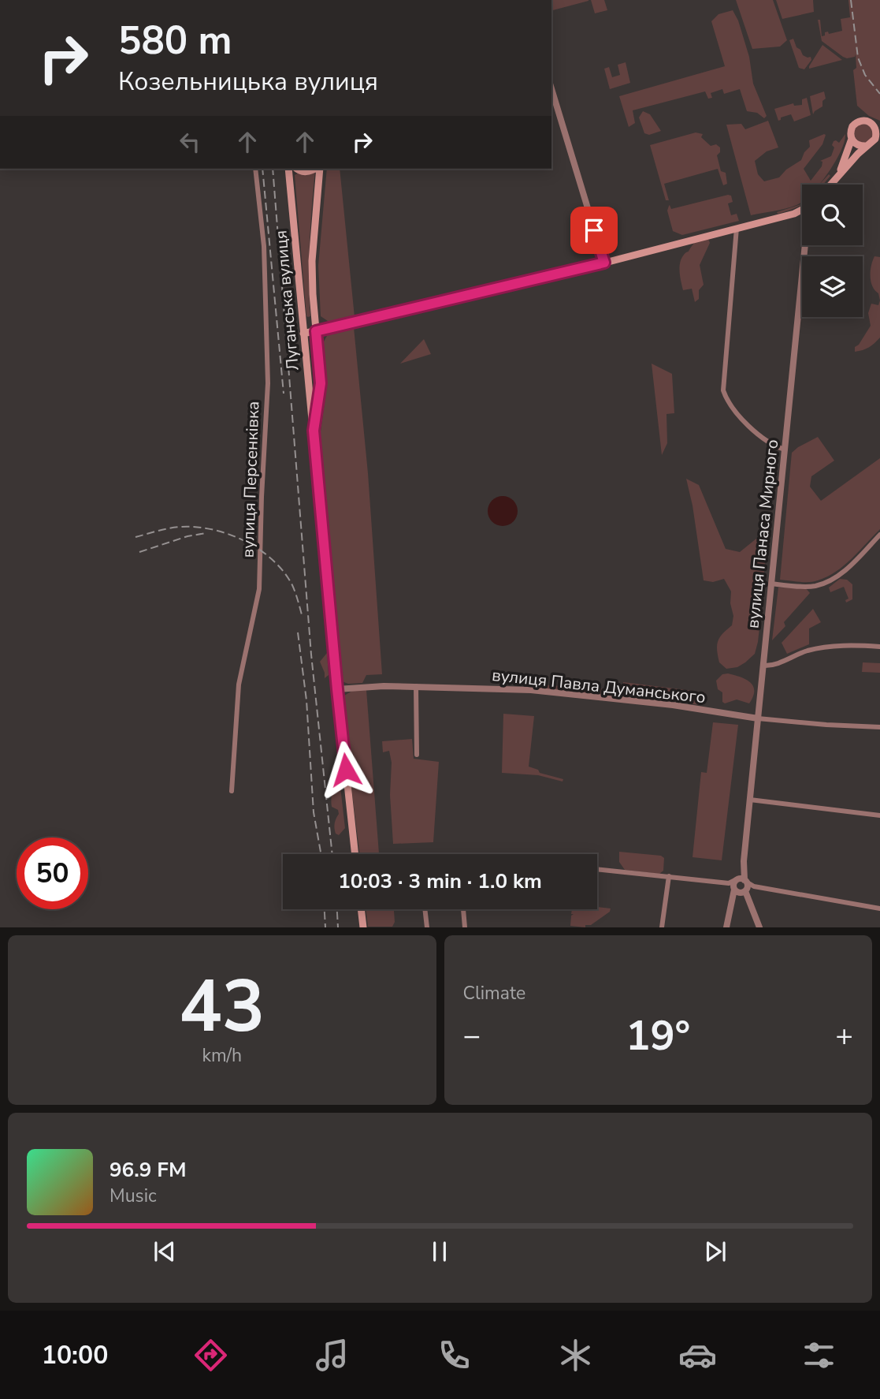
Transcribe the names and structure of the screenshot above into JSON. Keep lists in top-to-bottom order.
{
  "streets": {
    "main road": ["Луганська вулиця"],
    "street": ["вулиця Персенківка", "вулиця Панаса Мирного", "вулиця Павла Думанського"]
  },
  "crossings": [
    ["Луганська вулиця", "вулиця Павла Думанського"],
    ["вулиця Панаса Мирного", "вулиця Павла Думанського"]
  ],
  "page": {
    "turn": ["580 m", "Козельницька вулиця"],
    "limit": "50",
    "trip": "10:03 · 3 min · 1.0 km",
    "tile": [
      ["43", "km/h"],
      "Climate"
    ],
    "heat": ["−", "19°", "+"],
    "song": ["96.9 FM", "Music"],
    "tabs": "10:00"
  }
}
